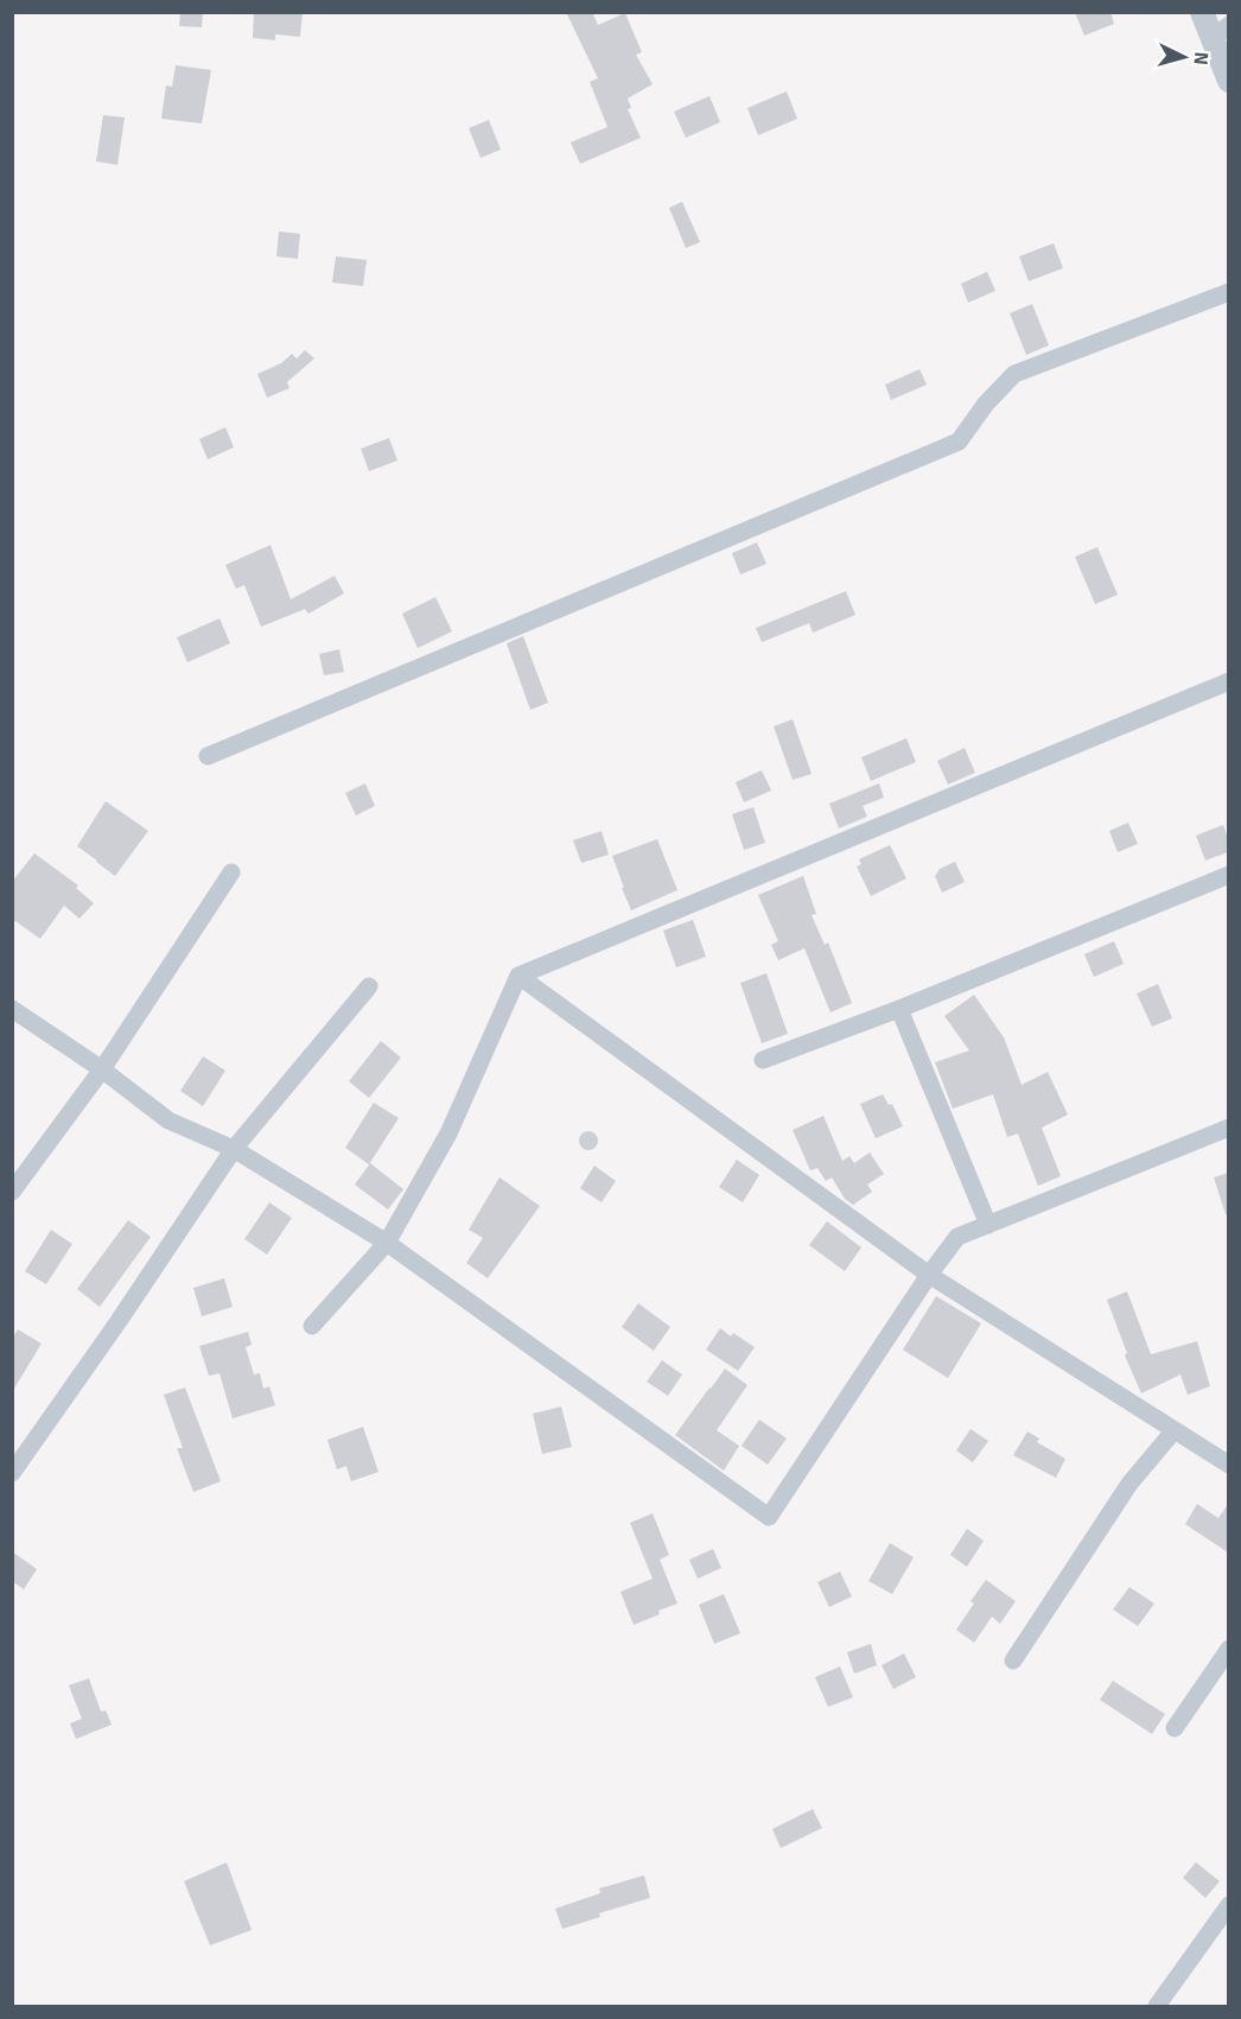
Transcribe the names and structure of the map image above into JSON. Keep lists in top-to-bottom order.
{
  "north": "right"
}
